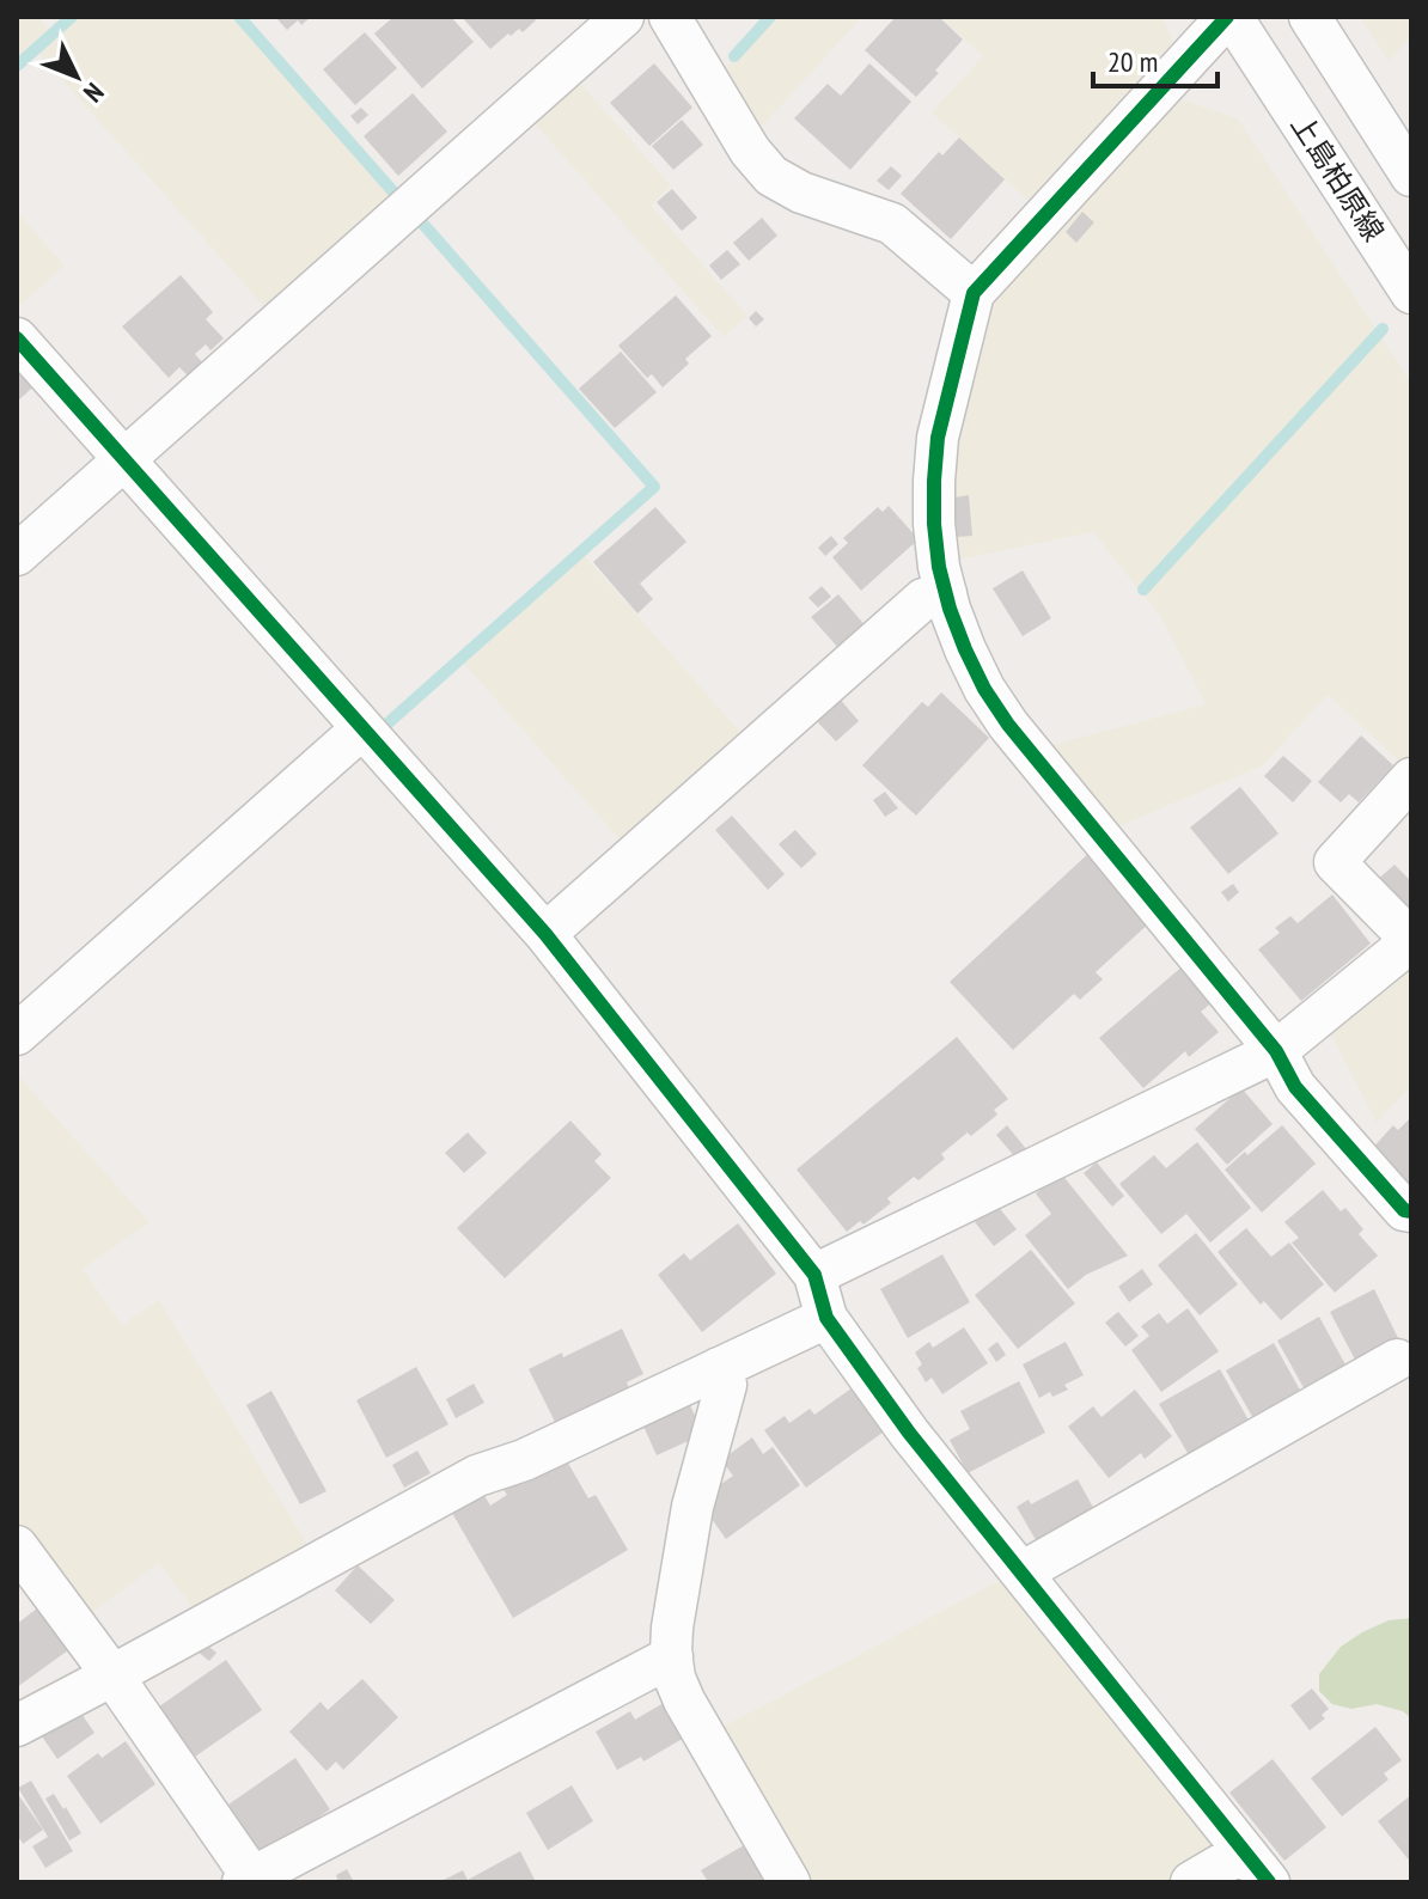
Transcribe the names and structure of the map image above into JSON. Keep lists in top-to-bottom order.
{
  "streets": {
    "street": ["上島柏原線"]
  },
  "scale_bar": "20 m",
  "north": "bottom right"
}
